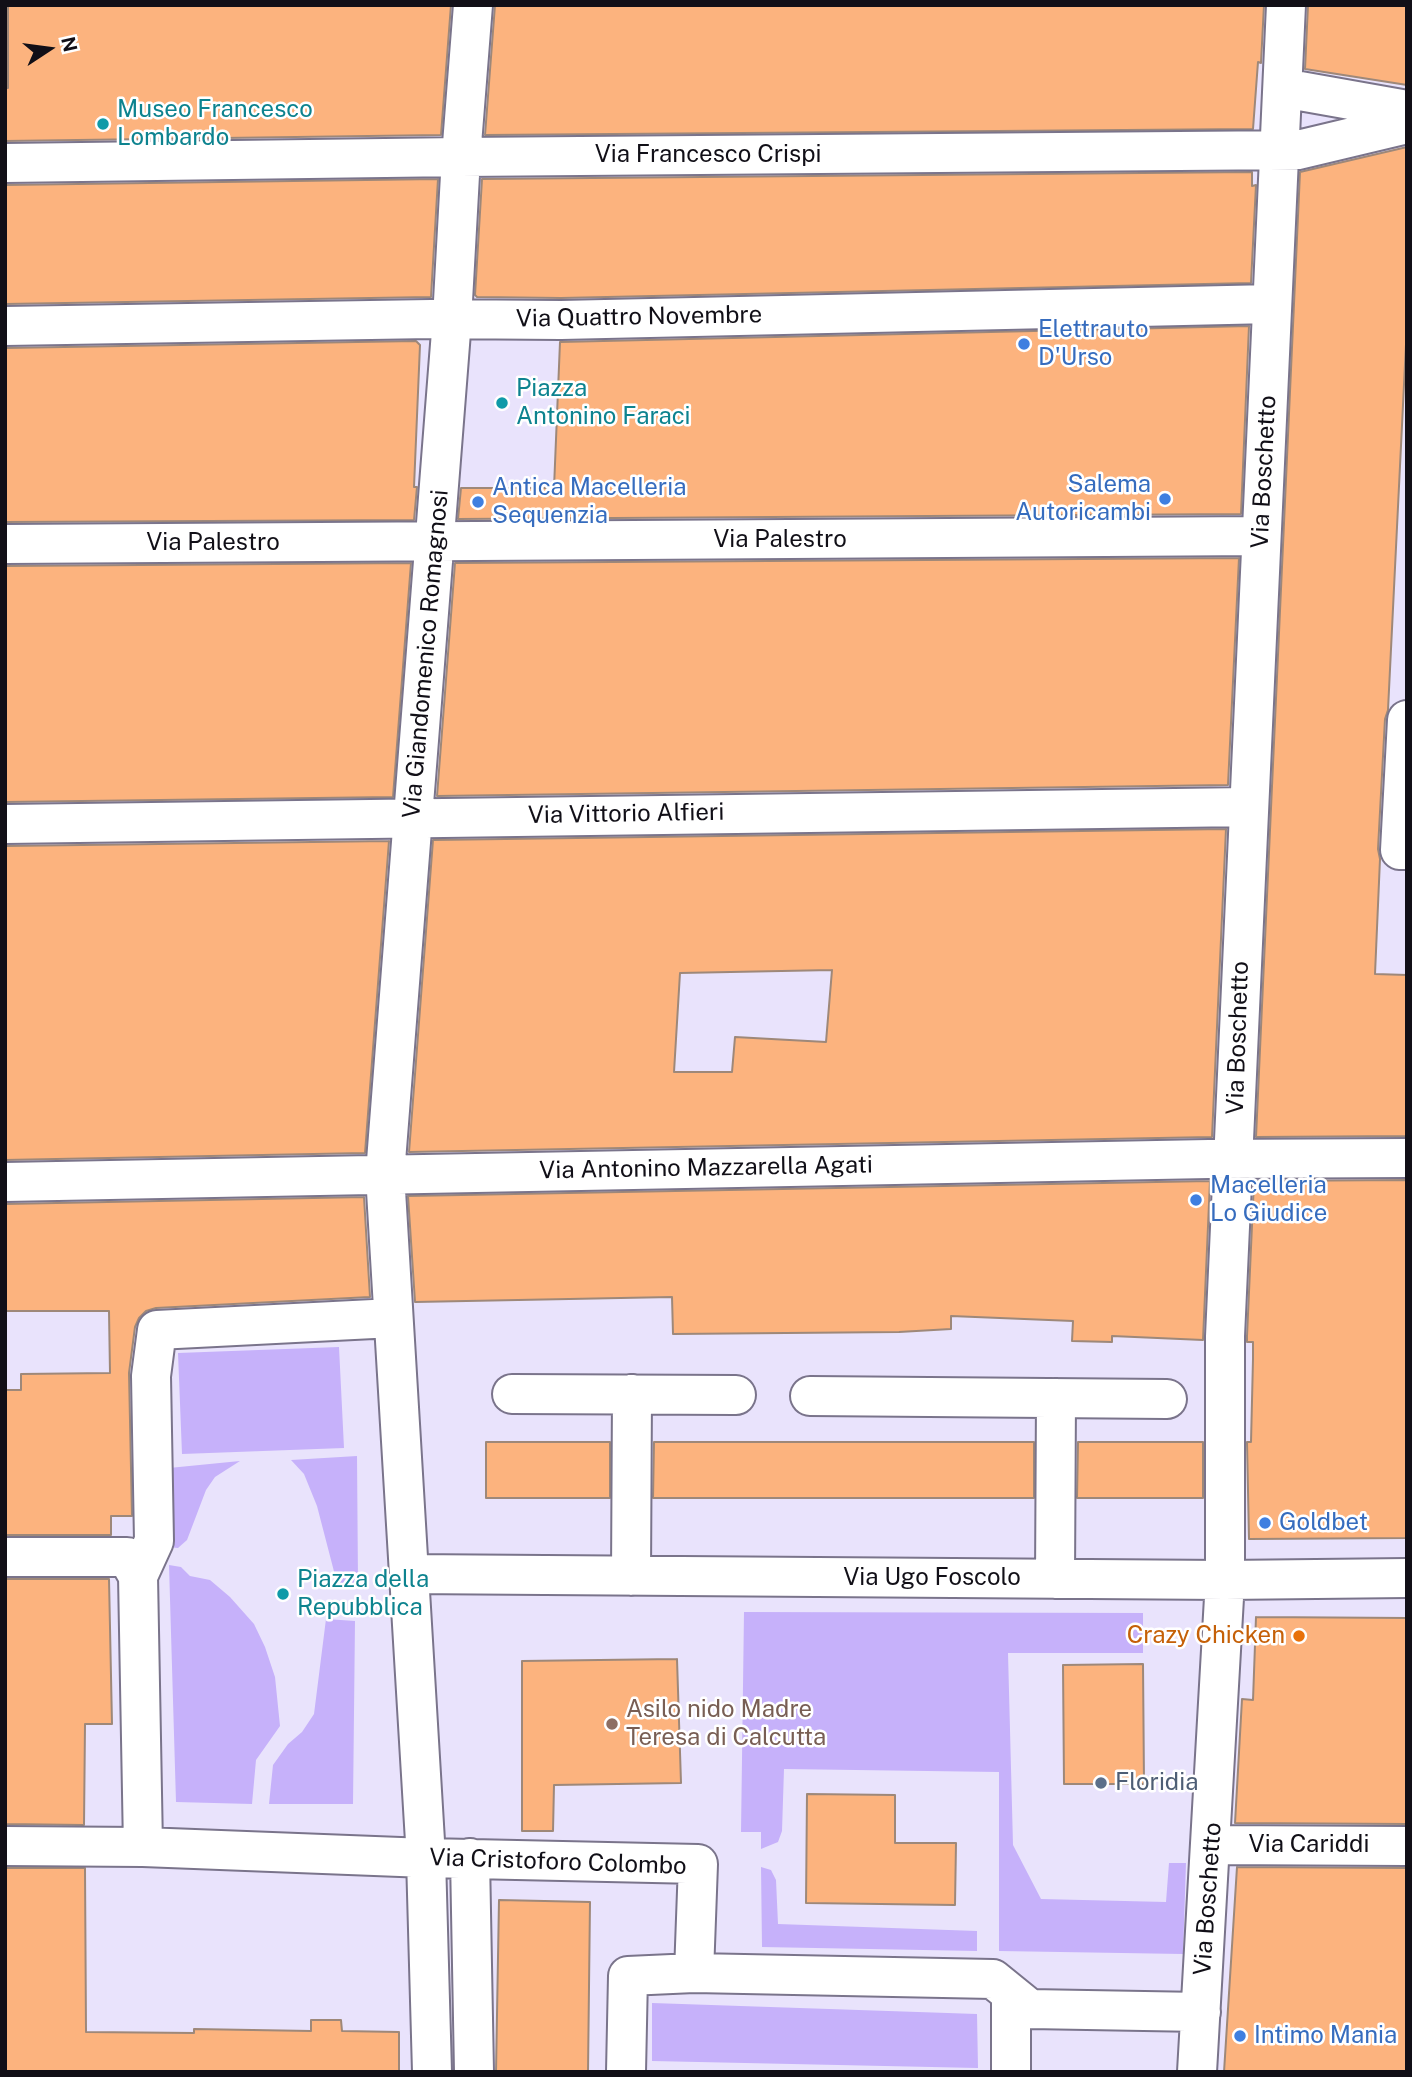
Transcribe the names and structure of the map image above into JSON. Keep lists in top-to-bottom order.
{
  "streets": {
    "street": [
      "Via Francesco Crispi",
      "Via Quattro Novembre",
      "Via Boschetto",
      "Via Palestro",
      "Via Giandomenico Romagnosi",
      "Via Vittorio Alfieri",
      "Via Antonino Mazzarella Agati",
      "Via Ugo Foscolo",
      "Via Cariddi",
      "Via Cristoforo Colombo"
    ]
  },
  "crossings": [
    ["Via Francesco Crispi", "Via Boschetto"],
    ["Via Francesco Crispi", "Via Giandomenico Romagnosi"],
    ["Via Quattro Novembre", "Via Boschetto"],
    ["Via Quattro Novembre", "Via Giandomenico Romagnosi"],
    ["Via Boschetto", "Via Palestro"],
    ["Via Boschetto", "Via Vittorio Alfieri"],
    ["Via Boschetto", "Via Antonino Mazzarella Agati"],
    ["Via Boschetto", "Via Ugo Foscolo"],
    ["Via Boschetto", "Via Cariddi"],
    ["Via Palestro", "Via Giandomenico Romagnosi"],
    ["Via Giandomenico Romagnosi", "Via Vittorio Alfieri"],
    ["Via Giandomenico Romagnosi", "Via Antonino Mazzarella Agati"],
    ["Via Giandomenico Romagnosi", "Via Ugo Foscolo"],
    ["Via Giandomenico Romagnosi", "Via Cristoforo Colombo"]
  ],
  "places": [
    "Museo Francesco Lombardo",
    "Elettrauto D'Urso",
    "Piazza Antonino Faraci",
    "Salema Autoricambi",
    "Antica Macelleria Sequenzia",
    "Macelleria Lo Giudice",
    "Goldbet",
    "Piazza della Repubblica",
    "Crazy Chicken",
    "Asilo nido Madre Teresa di Calcutta",
    "Floridia",
    "Intimo Mania"
  ],
  "north": "right"
}
